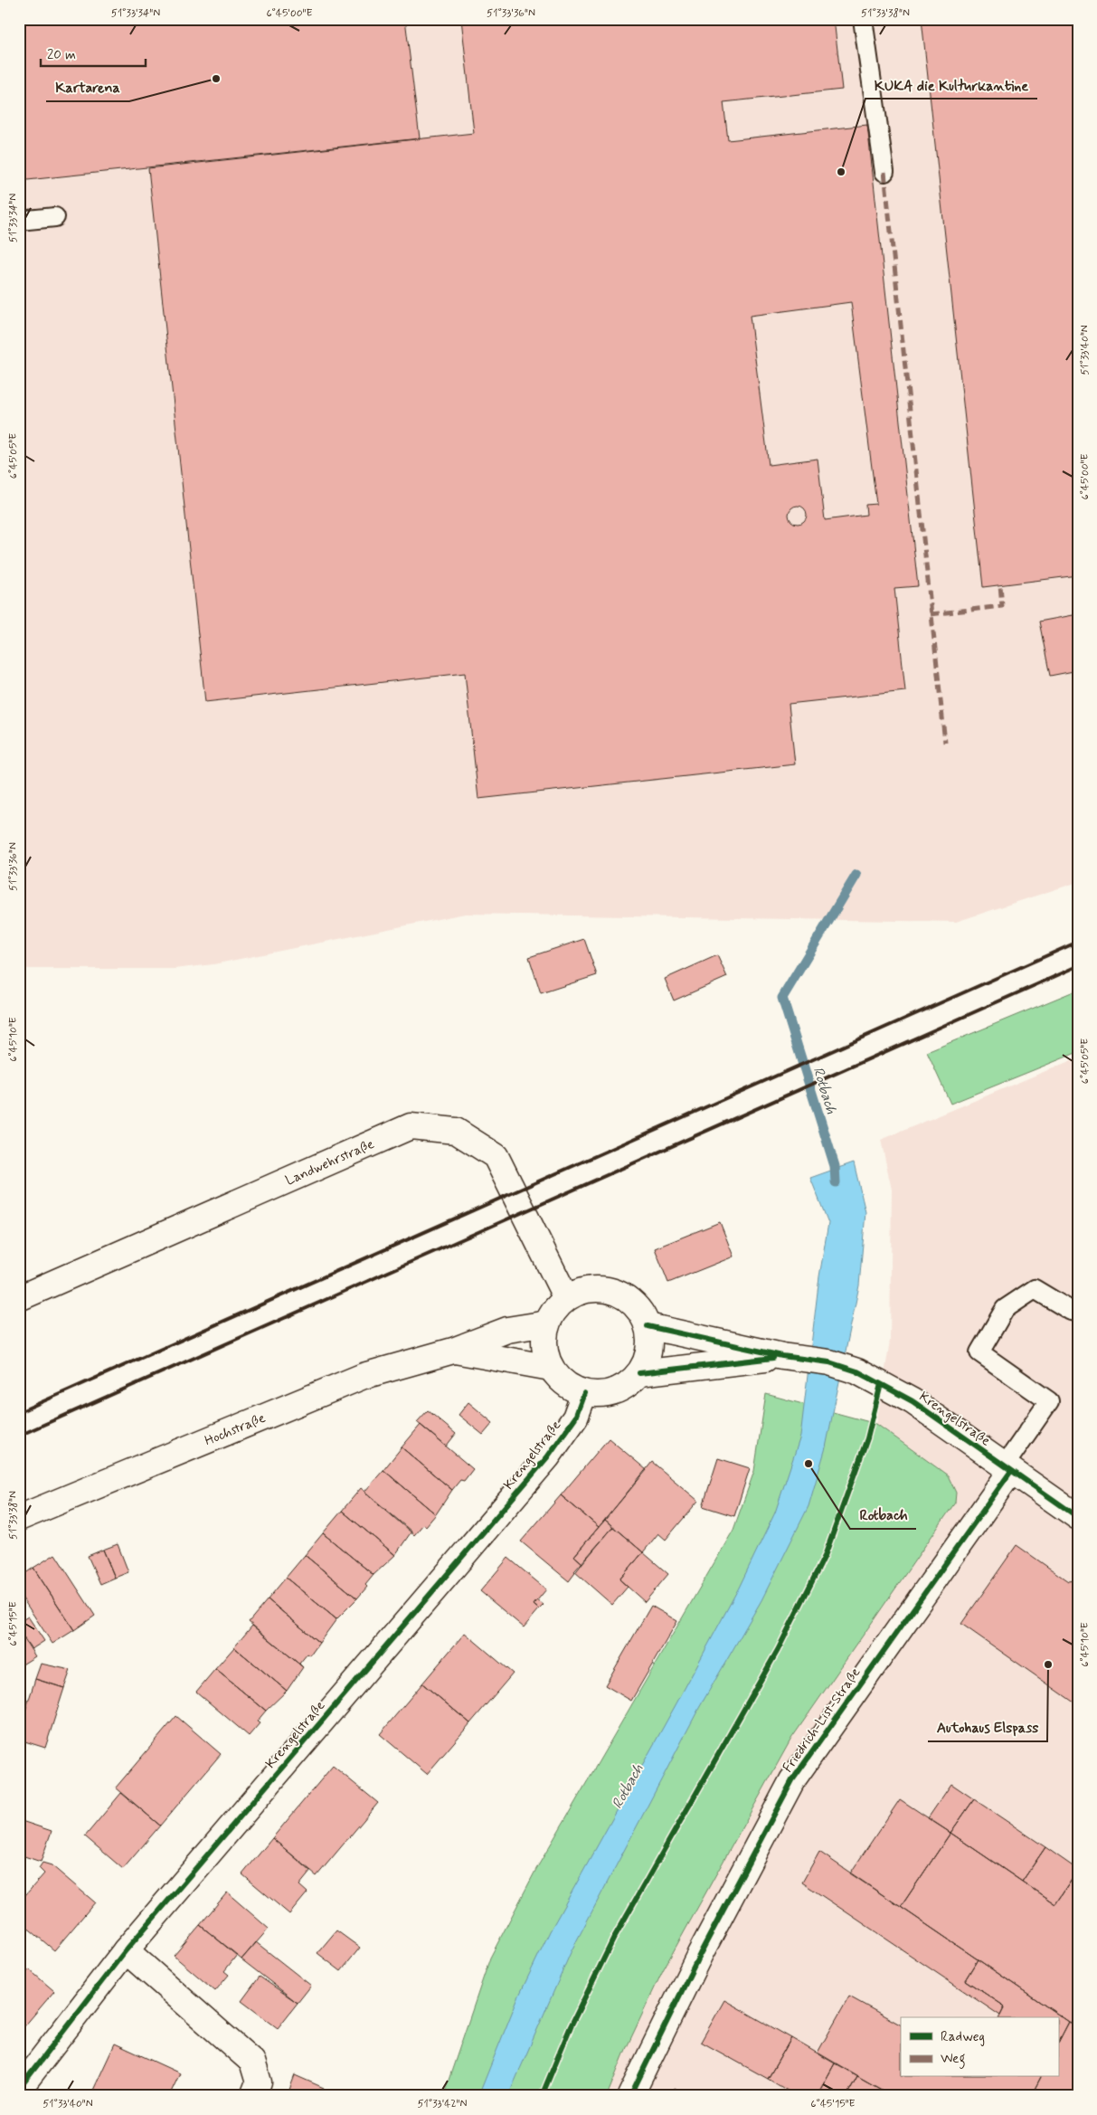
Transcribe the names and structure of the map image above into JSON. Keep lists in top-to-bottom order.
{
  "streets": {
    "street": [
      "Landwehrstraße",
      "Krengelstraße",
      "Hochstraße",
      "Friedrich-List-Straße"
    ]
  },
  "crossings": [
    ["Landwehrstraße", "Krengelstraße"],
    ["Landwehrstraße", "Hochstraße"],
    ["Krengelstraße", "Hochstraße"],
    ["Krengelstraße", "Friedrich-List-Straße"]
  ],
  "water": ["Rotbach"],
  "places": [
    "Kartarena",
    "KUKA die Kulturkantine",
    "Rotbach",
    "Autohaus Elspass"
  ],
  "legend": ["Radweg", "Weg"],
  "scale_bar": "20 m",
  "coordinates": [
    "51°33'34\"N",
    "6°45'00\"E",
    "51°33'36\"N",
    "51°33'38\"N",
    "51°33'40\"N",
    "6°45'05\"E",
    "6°45'10\"E",
    "6°45'15\"E",
    "51°33'42\"N"
  ]
}
